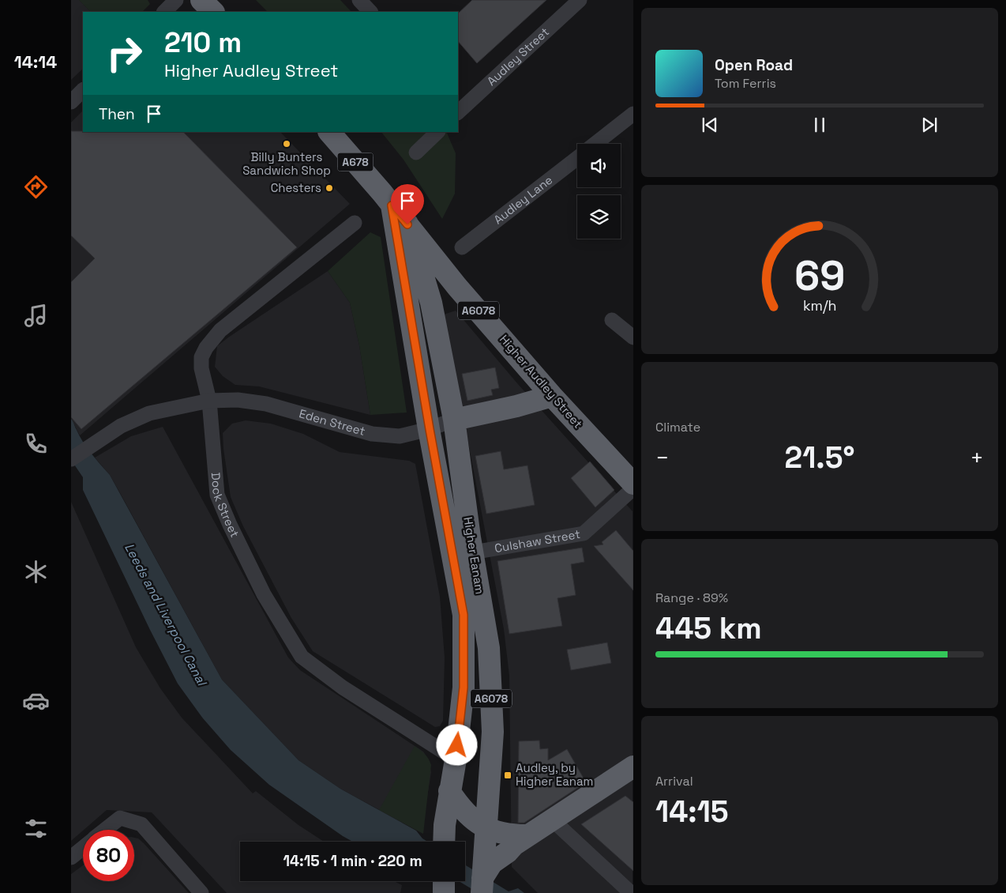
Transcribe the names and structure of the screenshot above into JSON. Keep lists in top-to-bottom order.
{
  "streets": {
    "highway": [
      "A678",
      "A6078",
      "Higher Audley Street",
      "Higher Eanam"
    ],
    "street": [
      "Audley Street",
      "Audley Lane",
      "Eden Street",
      "Dock Street",
      "Culshaw Street"
    ]
  },
  "crossings": [
    ["A678", "Higher Audley Street"],
    ["A678", "Higher Eanam"],
    ["A6078", "Higher Eanam"],
    ["Higher Audley Street", "Higher Eanam"],
    ["Eden Street", "Dock Street"],
    ["Eden Street", "Higher Eanam"],
    ["Dock Street", "Higher Eanam"],
    ["Culshaw Street", "Higher Eanam"]
  ],
  "water": ["Leeds and Liverpool Canal"],
  "places": {
    "other": ["Billy Bunters Sandwich Shop", "Chesters"],
    "transit": ["Audley, by Higher Eanam"]
  },
  "page": {
    "tabs": "14:14",
    "turn": ["210 m", "Higher Audley Street"],
    "song": ["Open Road", "Tom Ferris"],
    "then": "Then",
    "tile": [
      "Climate",
      ["Range · 89%", "445 km"],
      ["Arrival", "14:15"]
    ],
    "heat": ["−", "21.5°", "+"],
    "limit": "80",
    "trip": "14:15 · 1 min · 220 m",
    "gauge": ["69", "km/h"]
  }
}
